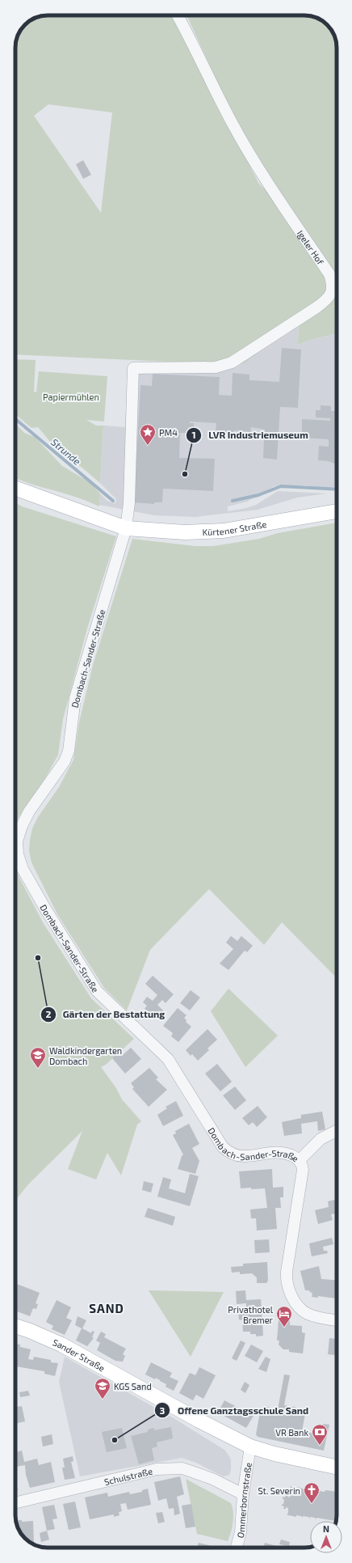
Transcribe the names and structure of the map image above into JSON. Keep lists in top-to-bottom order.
{
  "streets": {
    "main road": ["Kürtener Straße", "Sander Straße"],
    "street": [
      "Igeler Hof",
      "Dombach-Sander-Straße",
      "Schulstraße",
      "Ommerbornstraße"
    ]
  },
  "crossings": [
    ["Igeler Hof", "Kürtener Straße"],
    ["Igeler Hof", "Dombach-Sander-Straße"],
    ["Kürtener Straße", "Dombach-Sander-Straße"],
    ["Sander Straße", "Ommerbornstraße"],
    ["Schulstraße", "Ommerbornstraße"]
  ],
  "districts": ["SAND"],
  "water": ["Strunde"],
  "parks": ["Papiermühlen"],
  "places": {
    "place": ["PM4"],
    "other": ["LVR Industriemuseum", "Gärten der Bestattung", "Offene Ganztagsschule Sand"],
    "school or university": ["Waldkindergarten Dombach", "KGS Sand"],
    "hotel": ["Privathotel Bremer"],
    "bank": ["VR Bank"],
    "church": ["St. Severin"]
  },
  "north": "top"
}
